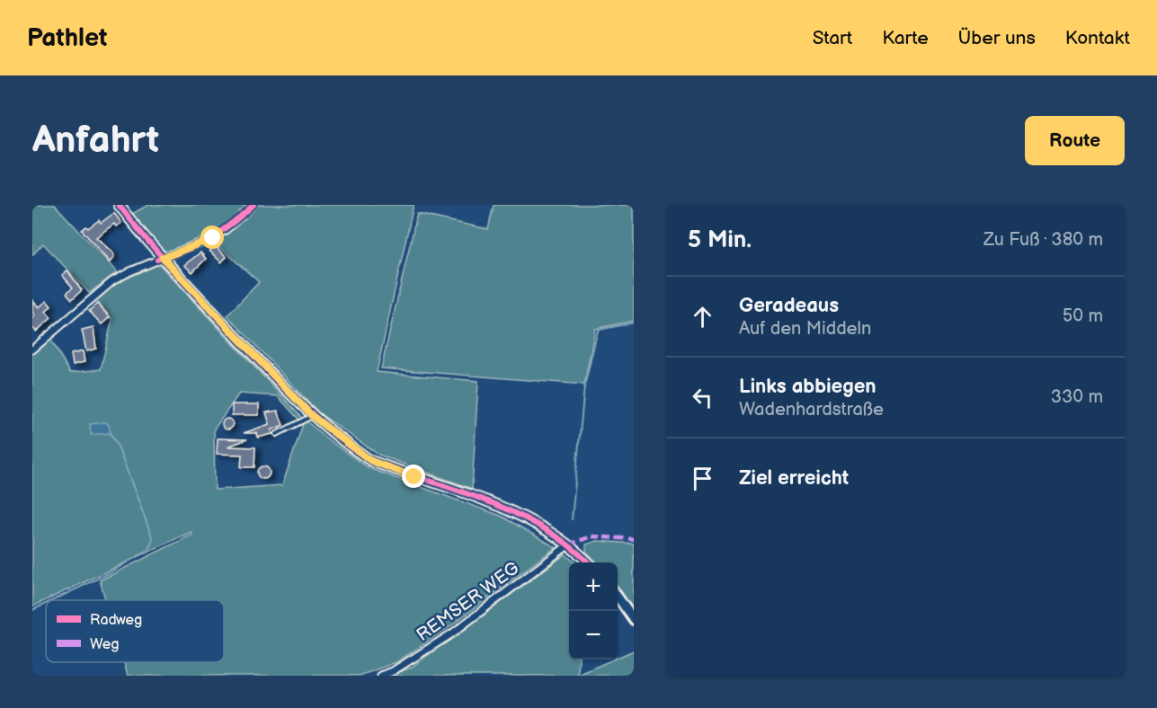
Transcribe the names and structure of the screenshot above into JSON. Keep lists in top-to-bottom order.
{
  "streets": {
    "street": ["REMSER WEG"]
  },
  "legend": ["Radweg", "Weg"],
  "page": {
    "header": "Pathlet",
    "nav": [
      "Start",
      "Karte",
      "Über uns",
      "Kontakt"
    ],
    "buttons": "Route",
    "title": "Anfahrt",
    "heading": ["5 Min.", "Zu Fuß · 380 m"],
    "list": [
      ["Geradeaus", "Auf den Middeln", "50 m"],
      ["Links abbiegen", "Wadenhardstraße", "330 m"],
      "Ziel erreicht"
    ],
    "map_buttons": ["+", "−"]
  }
}
